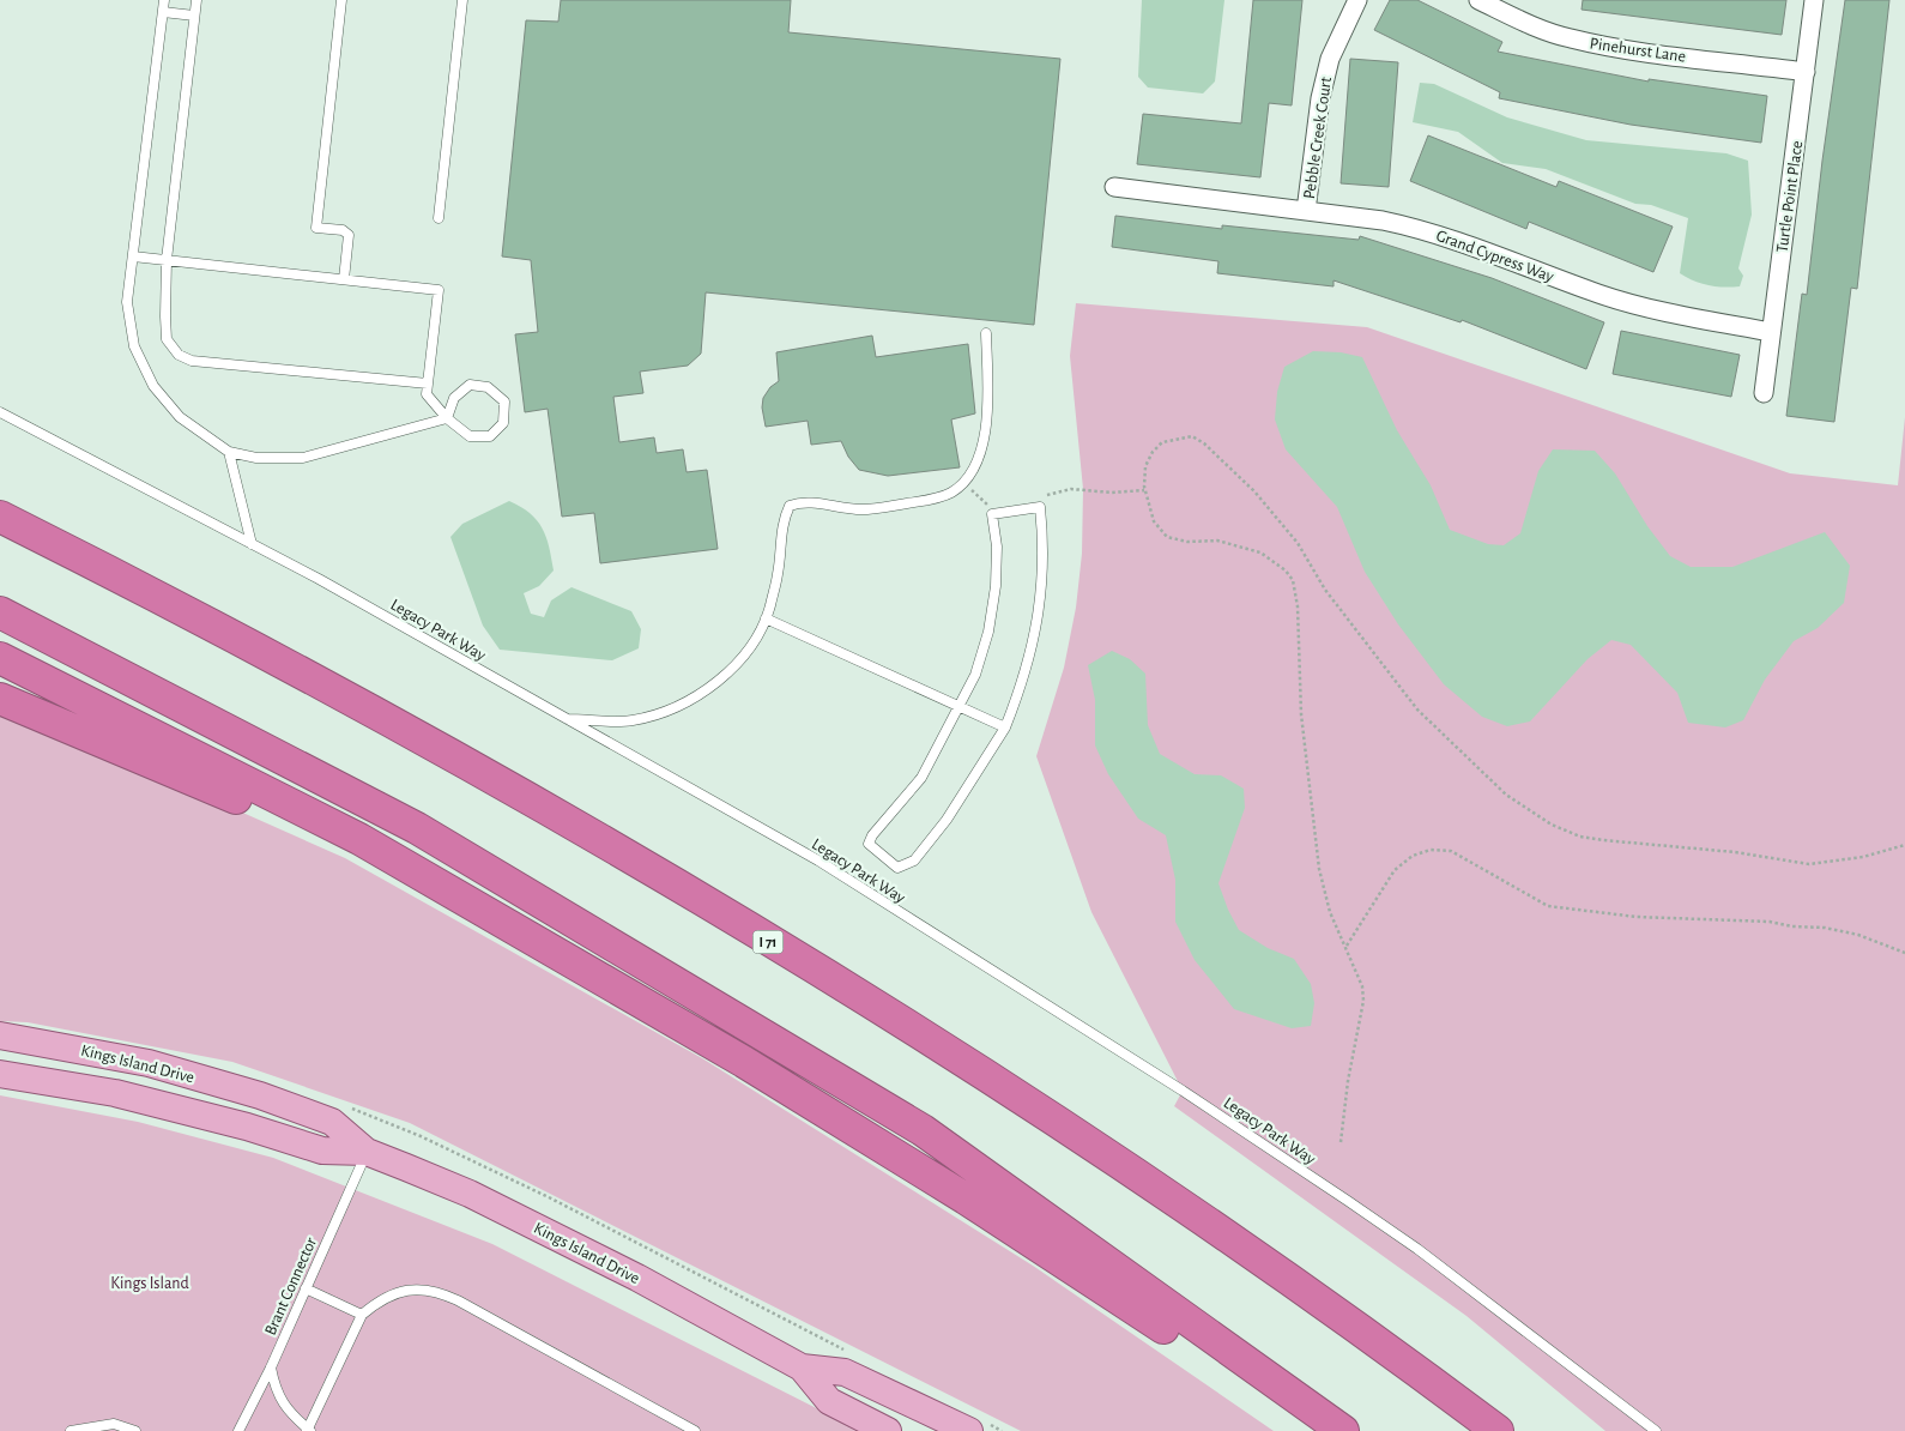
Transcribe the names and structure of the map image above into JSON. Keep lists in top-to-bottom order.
{
  "streets": {
    "highway": ["I 71"],
    "main road": ["Kings Island Drive"],
    "street": [
      "Pinehurst Lane",
      "Pebble Creek Court",
      "Turtle Point Place",
      "Grand Cypress Way"
    ],
    "lane": ["Legacy Park Way", "Brant Connector"]
  },
  "crossings": [
    ["Pinehurst Lane", "Turtle Point Place"],
    ["Pebble Creek Court", "Grand Cypress Way"],
    ["Turtle Point Place", "Grand Cypress Way"],
    ["Kings Island Drive", "Brant Connector"]
  ],
  "parks": ["Kings Island"]
}
